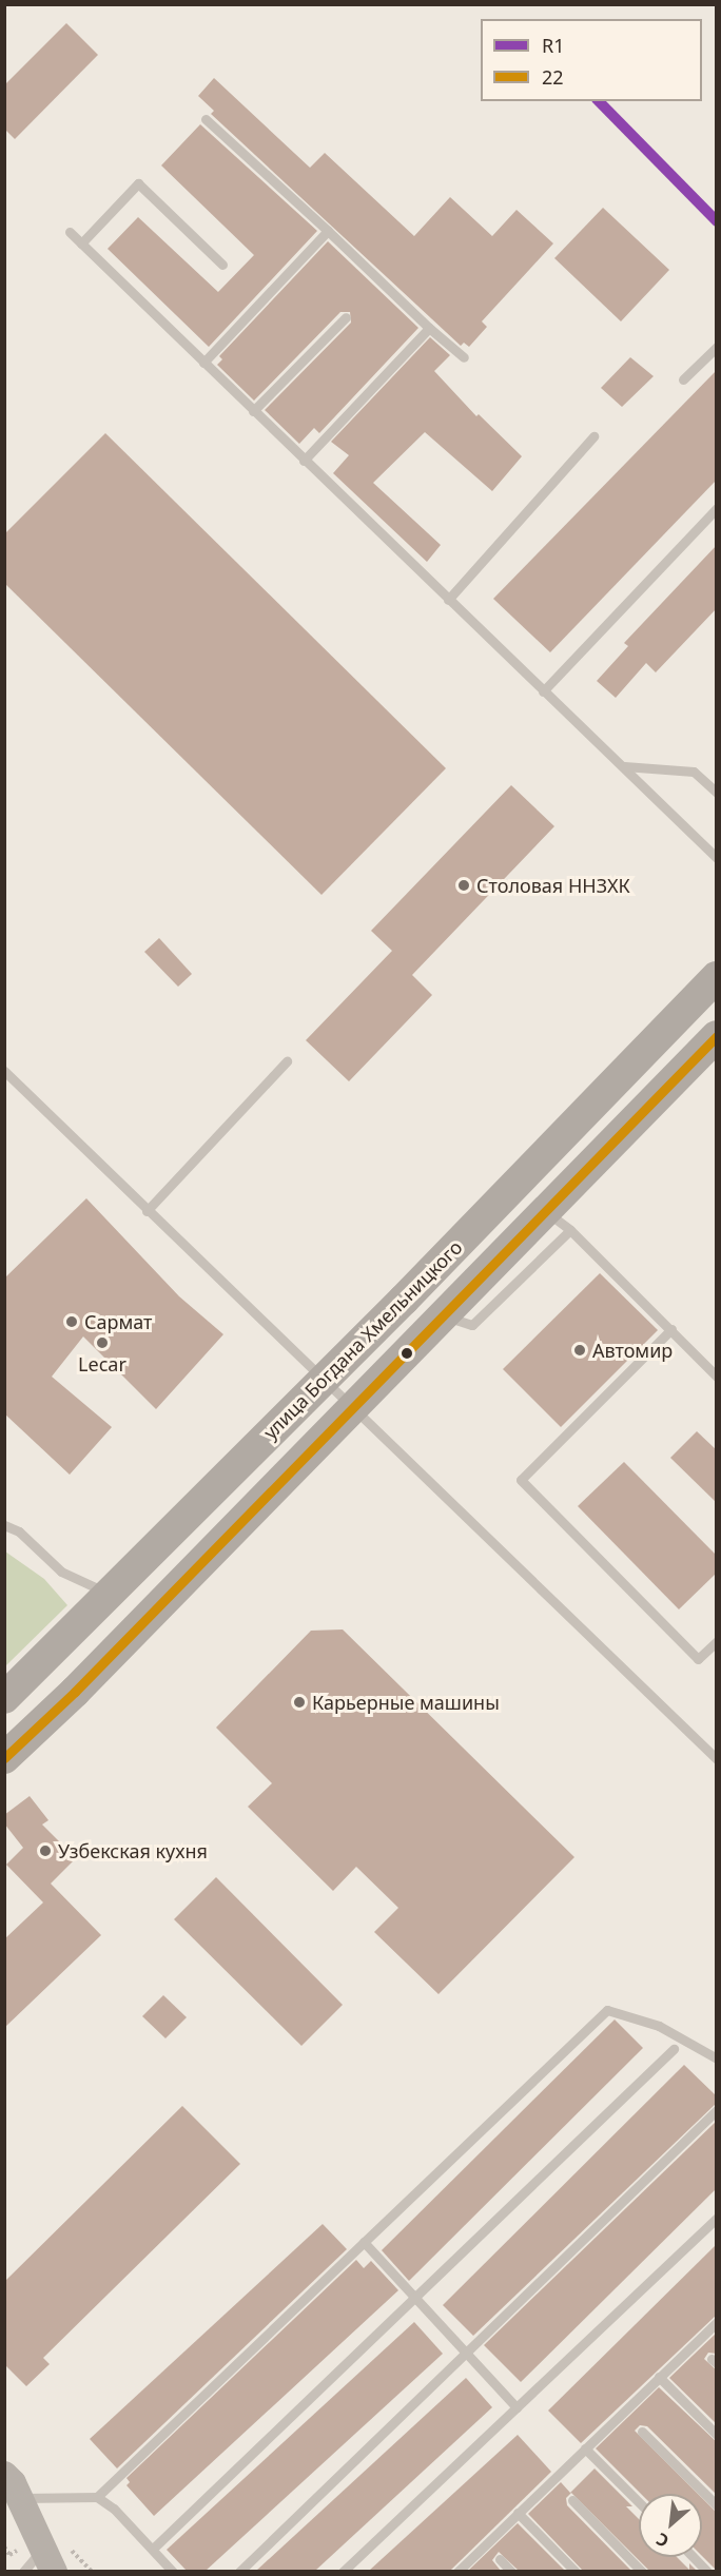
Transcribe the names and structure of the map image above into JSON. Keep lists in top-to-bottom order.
{
  "streets": {
    "highway": ["улица Богдана Хмельницкого"]
  },
  "places": [
    "Столовая ННЗХК",
    "Сармат",
    "Lecar",
    "Автомир",
    "Карьерные машины",
    "Узбекская кухня"
  ],
  "lines": ["transit line R1", "transit line 22"],
  "legend": ["R1", "22"],
  "north": "bottom left"
}
